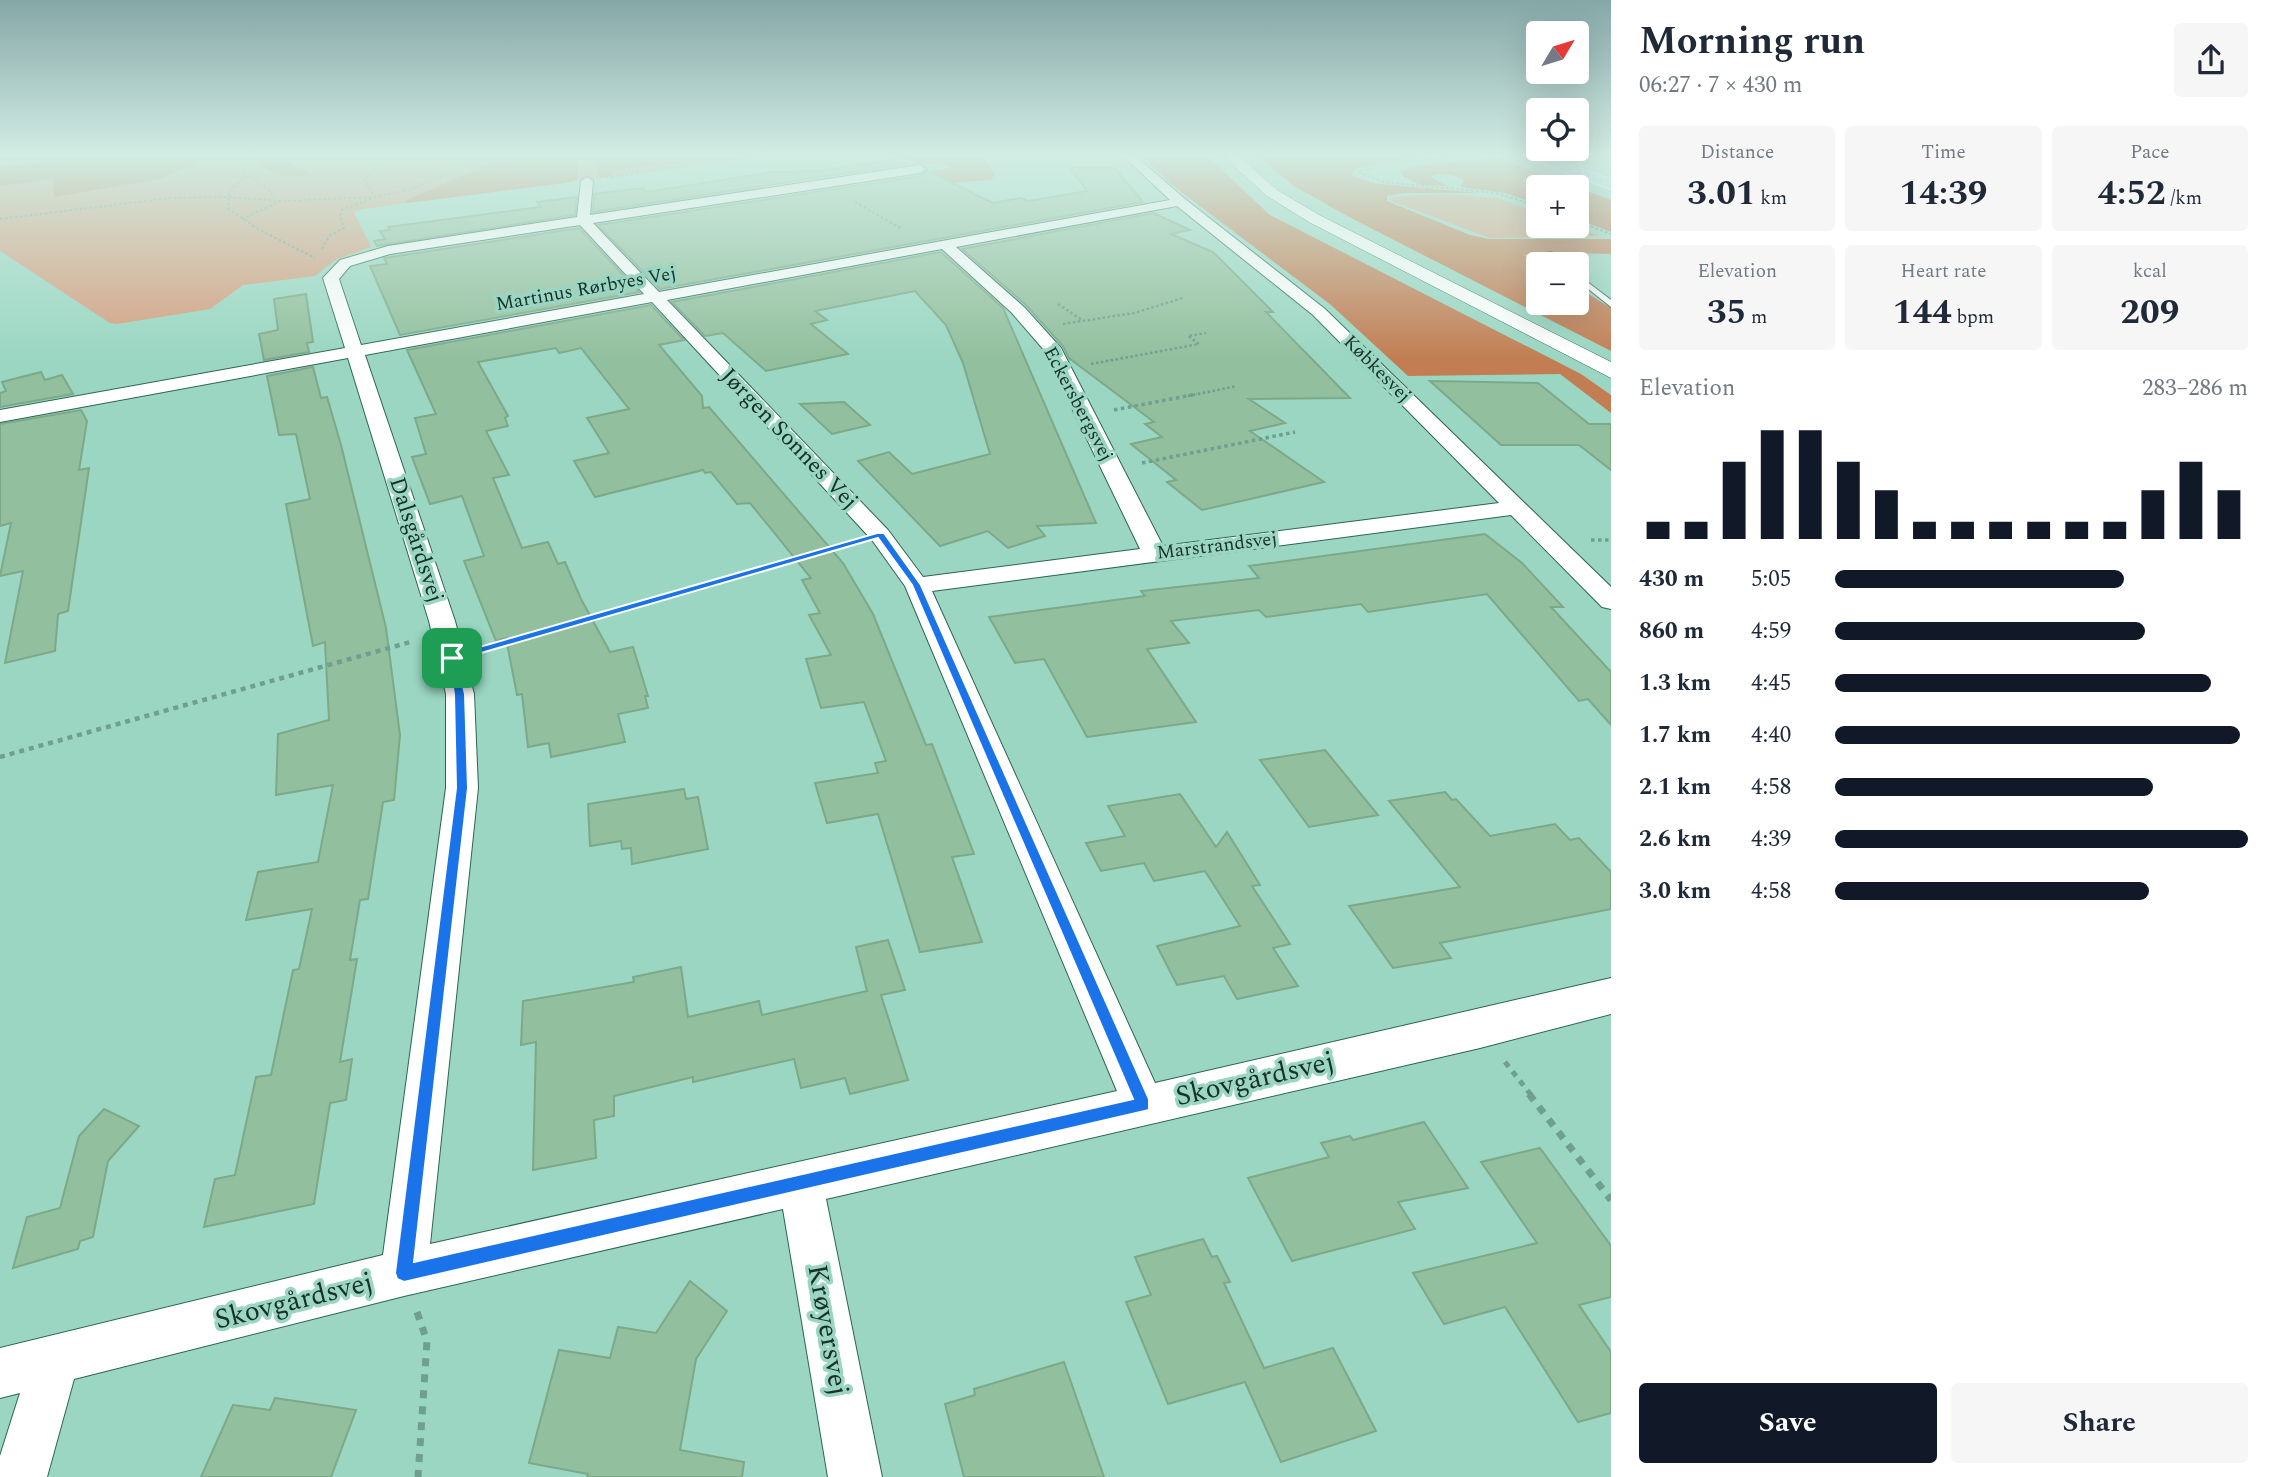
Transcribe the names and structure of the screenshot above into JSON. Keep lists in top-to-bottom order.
{
  "streets": {
    "street": [
      "Martinus Rørbyes Vej",
      "Købkesvej",
      "Eckersbergsvej",
      "Jørgen Sonnes Vej",
      "Dalsgårdsvej",
      "Marstrandsvej",
      "Skovgårdsvej",
      "Krøyersvej"
    ]
  },
  "crossings": [
    ["Martinus Rørbyes Vej", "Eckersbergsvej"],
    ["Martinus Rørbyes Vej", "Jørgen Sonnes Vej"],
    ["Martinus Rørbyes Vej", "Dalsgårdsvej"],
    ["Købkesvej", "Marstrandsvej"],
    ["Eckersbergsvej", "Marstrandsvej"],
    ["Jørgen Sonnes Vej", "Marstrandsvej"],
    ["Jørgen Sonnes Vej", "Skovgårdsvej"],
    ["Dalsgårdsvej", "Skovgårdsvej"],
    ["Skovgårdsvej", "Krøyersvej"]
  ],
  "north": "top right",
  "page": {
    "heading": ["Morning run", "06:27 · 7 × 430 m"],
    "map_buttons": ["+", "−"],
    "stats": [
      ["Distance", "3.01 km"],
      ["Time", "14:39"],
      ["Pace", "4:52 /km"],
      ["Elevation", "35 m"],
      ["Heart rate", "144 bpm"],
      ["kcal", "209"]
    ],
    "chart": ["Elevation", "283–286 m"],
    "list": [
      {
        "name": "430 m",
        "note": "5:05"
      },
      {
        "name": "860 m",
        "note": "4:59"
      },
      {
        "name": "1.3 km",
        "note": "4:45"
      },
      {
        "name": "1.7 km",
        "note": "4:40"
      },
      {
        "name": "2.1 km",
        "note": "4:58"
      },
      {
        "name": "2.6 km",
        "note": "4:39"
      },
      {
        "name": "3.0 km",
        "note": "4:58"
      }
    ],
    "buttons": ["Save", "Share"]
  }
}
